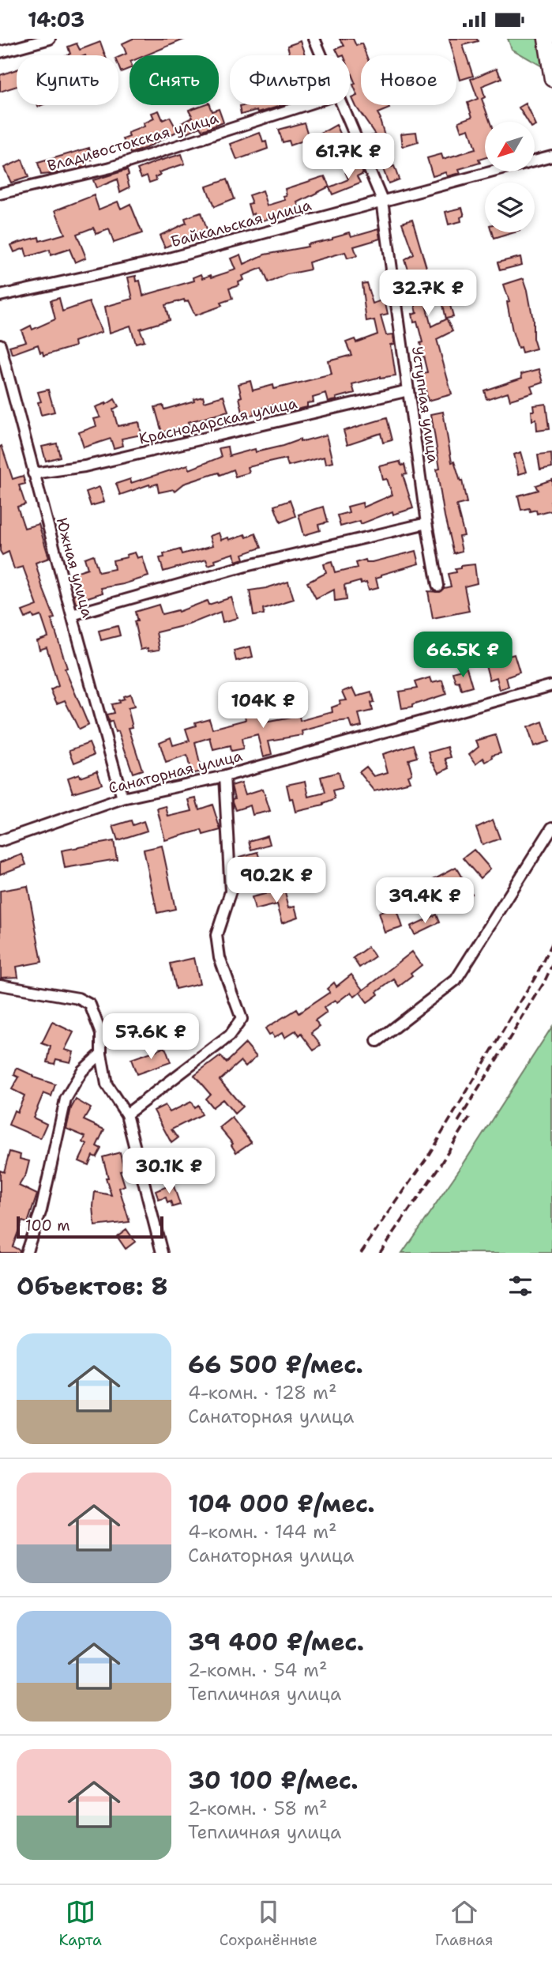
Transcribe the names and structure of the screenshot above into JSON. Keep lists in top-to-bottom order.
{
  "streets": {
    "street": [
      "Владивостокская улица",
      "Байкальская улица",
      "Уступная улица",
      "Краснодарская улица",
      "Южная улица",
      "Санаторная улица"
    ]
  },
  "crossings": [
    ["Байкальская улица", "Уступная улица"],
    ["Уступная улица", "Краснодарская улица"],
    ["Краснодарская улица", "Южная улица"],
    ["Южная улица", "Санаторная улица"]
  ],
  "scale_bar": "100 m",
  "north": "bottom left",
  "page": {
    "status": "14:03",
    "chip": [
      "Купить",
      "Снять",
      "Фильтры",
      "Новое"
    ],
    "price": [
      "61.7K ₽",
      "32.7K ₽",
      "66.5K ₽",
      "104K ₽",
      "90.2K ₽",
      "39.4K ₽",
      "57.6K ₽",
      "30.1K ₽"
    ],
    "scale": "100 m",
    "heading": "Объектов: 8",
    "list": [
      {
        "name": "66 500 ₽/мес.",
        "note": "4-комн. · 128 m² · Санаторная улица"
      },
      {
        "name": "104 000 ₽/мес.",
        "note": "4-комн. · 144 m² · Санаторная улица"
      },
      {
        "name": "39 400 ₽/мес.",
        "note": "2-комн. · 54 m² · Тепличная улица"
      },
      {
        "name": "30 100 ₽/мес.",
        "note": "2-комн. · 58 m² · Тепличная улица"
      }
    ],
    "tabs": ["Карта", "Сохранённые", "Главная"]
  }
}
